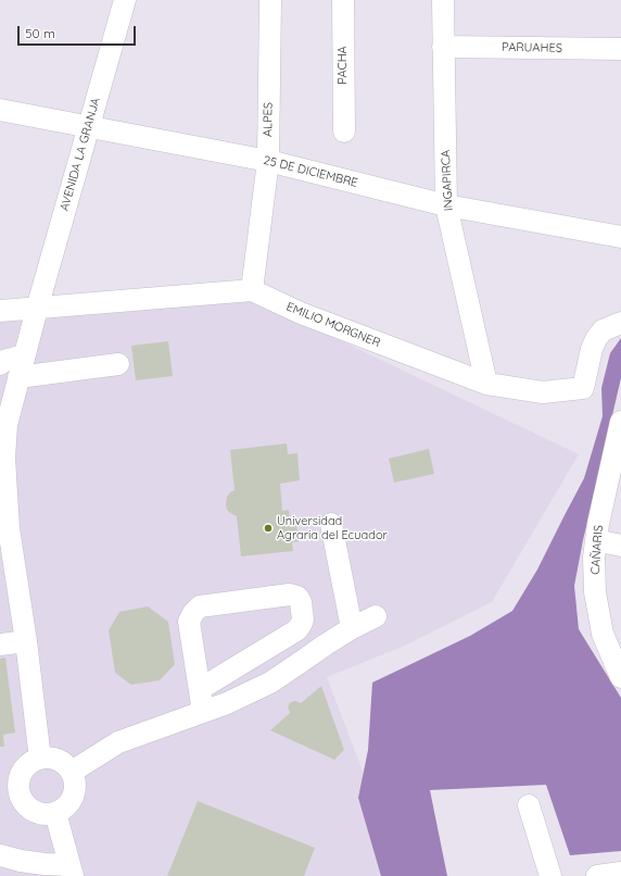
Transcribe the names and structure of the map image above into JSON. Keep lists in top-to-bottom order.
{
  "streets": {
    "street": [
      "PARUAHES",
      "PACHA",
      "ALPES",
      "AVENIDA LA GRANJA",
      "25 DE DICIEMBRE",
      "INGAPIRCA",
      "EMILIO MORGNER",
      "CAÑARIS"
    ]
  },
  "crossings": [
    ["PARUAHES", "INGAPIRCA"],
    ["ALPES", "25 DE DICIEMBRE"],
    ["ALPES", "EMILIO MORGNER"],
    ["AVENIDA LA GRANJA", "25 DE DICIEMBRE"],
    ["AVENIDA LA GRANJA", "EMILIO MORGNER"],
    ["25 DE DICIEMBRE", "INGAPIRCA"],
    ["INGAPIRCA", "EMILIO MORGNER"]
  ],
  "places": ["Universidad Agraria del Ecuador"],
  "scale_bar": "50 m"
}
